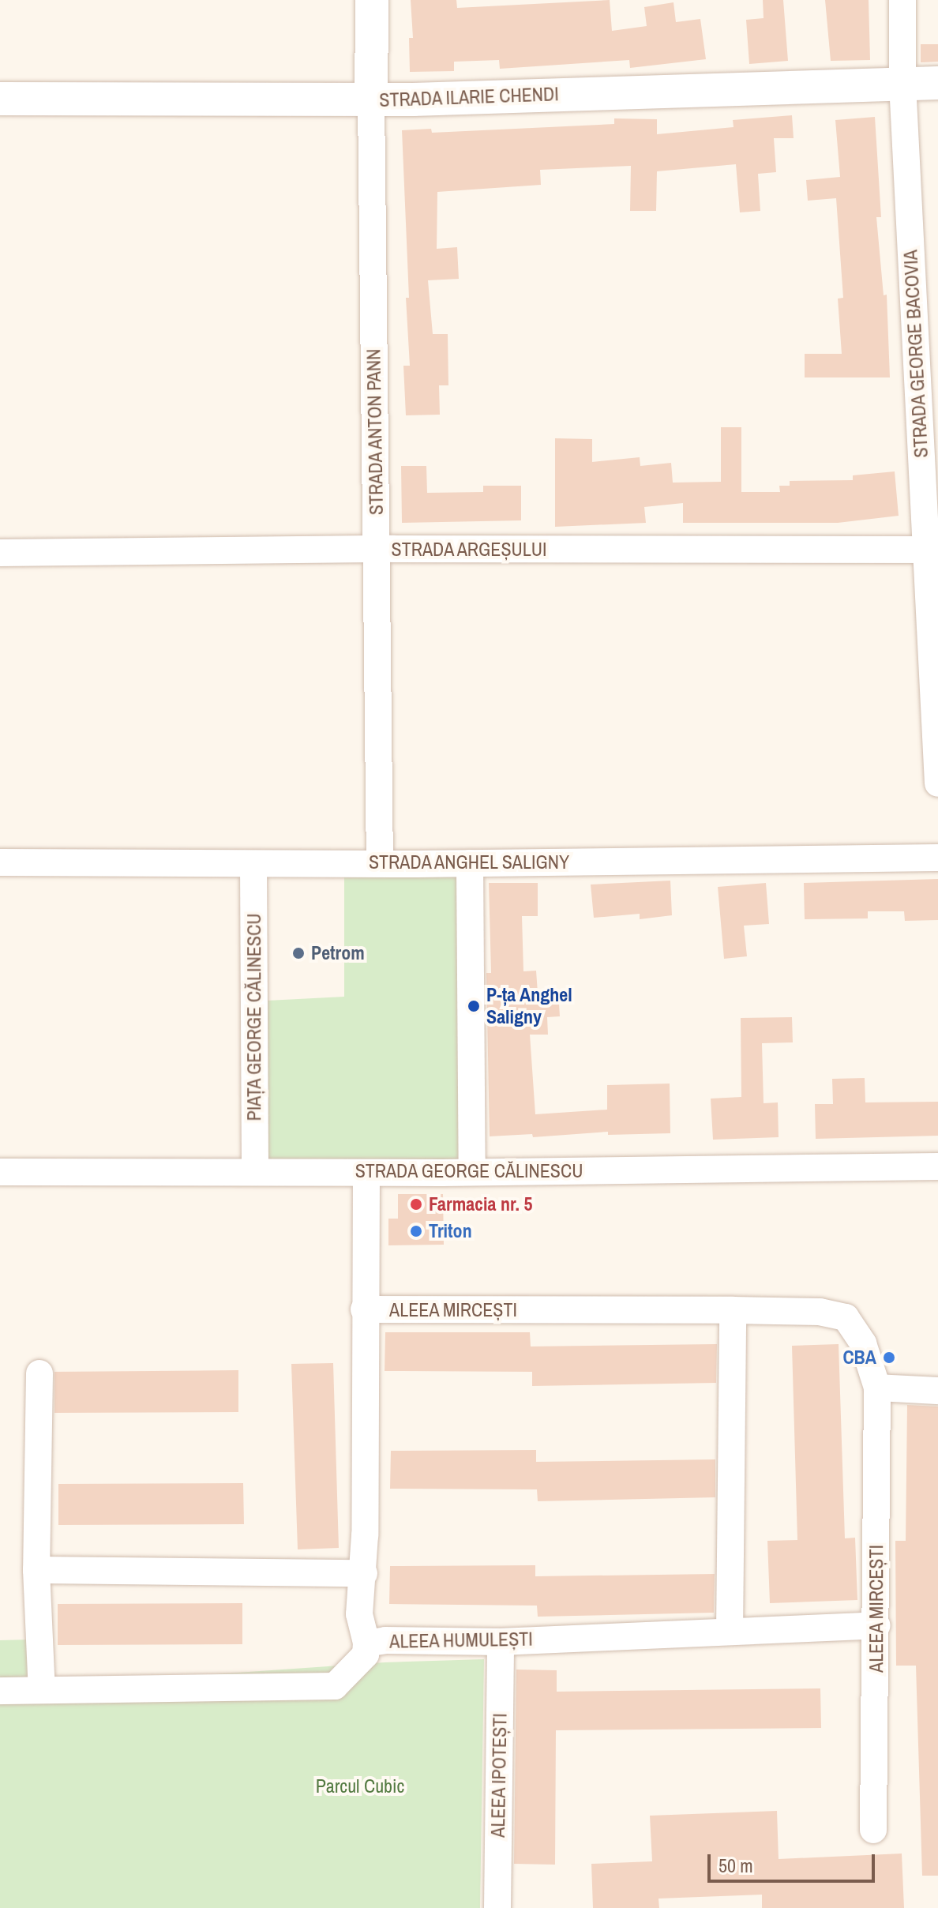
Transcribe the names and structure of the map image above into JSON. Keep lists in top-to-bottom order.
{
  "streets": {
    "street": [
      "STRADA ILARIE CHENDI",
      "STRADA GEORGE BACOVIA",
      "STRADA ANTON PANN",
      "STRADA ARGEȘULUI",
      "STRADA ANGHEL SALIGNY",
      "PIAȚA GEORGE CĂLINESCU",
      "STRADA GEORGE CĂLINESCU",
      "ALEEA MIRCEȘTI",
      "ALEEA HUMULEȘTI",
      "ALEEA IPOTEȘTI"
    ]
  },
  "crossings": [
    ["STRADA ILARIE CHENDI", "STRADA GEORGE BACOVIA"],
    ["STRADA ILARIE CHENDI", "STRADA ANTON PANN"],
    ["STRADA GEORGE BACOVIA", "STRADA ARGEȘULUI"],
    ["STRADA ANTON PANN", "STRADA ARGEȘULUI"],
    ["STRADA ANTON PANN", "STRADA ANGHEL SALIGNY"],
    ["STRADA ANGHEL SALIGNY", "PIAȚA GEORGE CĂLINESCU"],
    ["PIAȚA GEORGE CĂLINESCU", "STRADA GEORGE CĂLINESCU"],
    ["STRADA GEORGE CĂLINESCU", "ALEEA HUMULEȘTI"],
    ["ALEEA MIRCEȘTI", "ALEEA HUMULEȘTI"],
    ["ALEEA HUMULEȘTI", "ALEEA IPOTEȘTI"]
  ],
  "parks": ["Parcul Cubic"],
  "places": [
    "Petrom",
    "P-ța Anghel Saligny",
    "Farmacia nr. 5",
    "Triton",
    "CBA"
  ],
  "scale_bar": "50 m"
}
